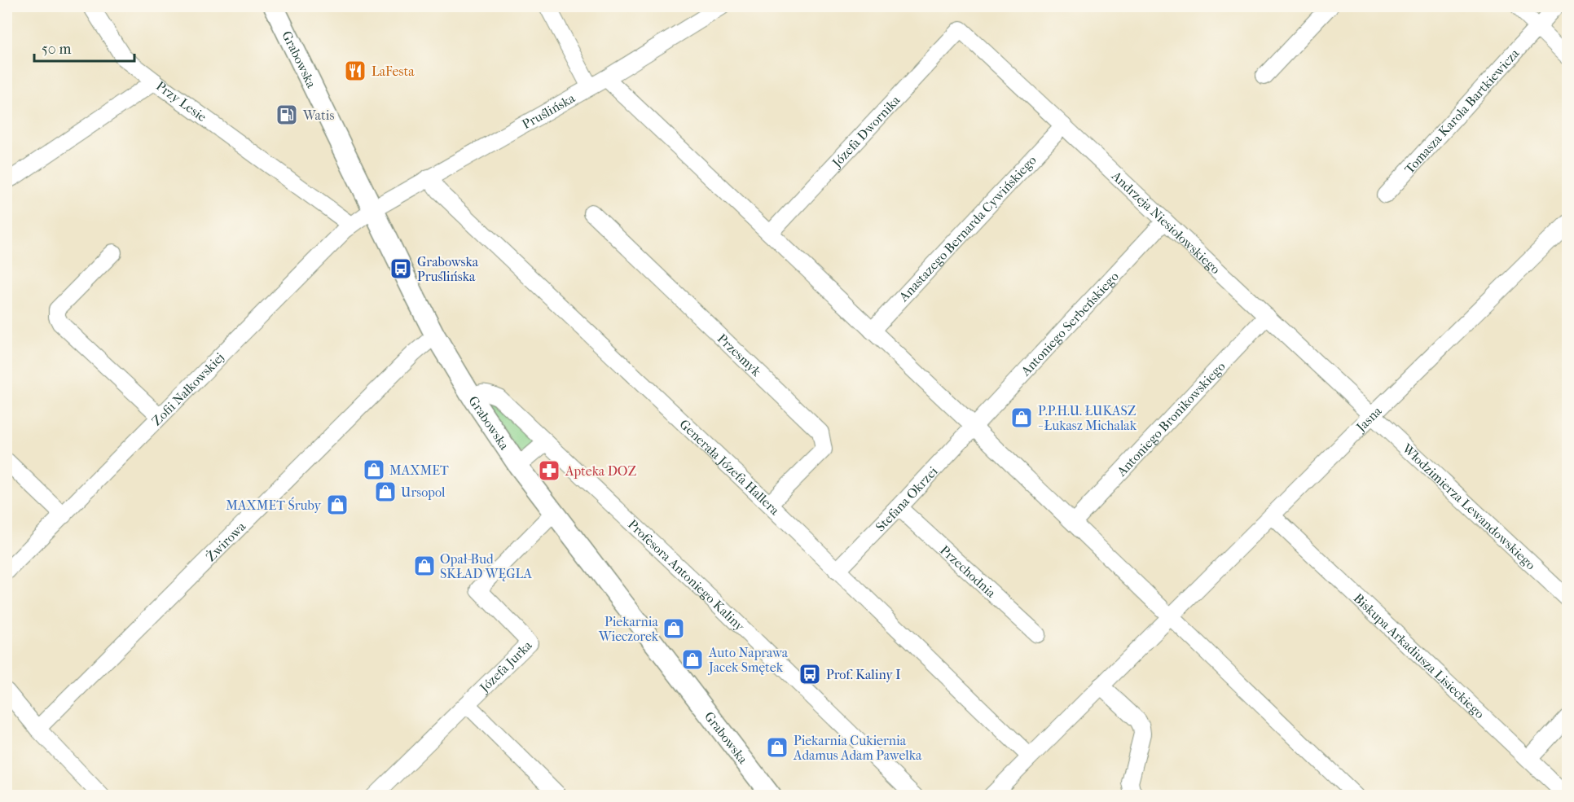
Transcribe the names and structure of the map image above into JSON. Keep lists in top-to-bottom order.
{
  "streets": {
    "street": [
      "Grabowska",
      "Przy Lesie",
      "Pruślińska",
      "Tomasza Karola Bartkiewicza",
      "Józefa Dwornika",
      "Andrzeja Niesiołowskiego",
      "Anastazego Bernarda Cywińskiego",
      "Antoniego Serbeńskiego",
      "Przesmyk",
      "Zofii Nałkowskiej",
      "Antoniego Bronikowskiego",
      "Jasna",
      "Generała Józefa Hallera",
      "Stefana Okrzei",
      "Włodzimierza Lewandowskiego",
      "Żwirowa",
      "Przechodnia",
      "Profesora Antoniego Kaliny",
      "Biskupa Arkadiusza Lisieckiego",
      "Józefa Jurka"
    ]
  },
  "crossings": [
    ["Grabowska", "Pruślińska"],
    ["Grabowska", "Zofii Nałkowskiej"],
    ["Grabowska", "Żwirowa"],
    ["Grabowska", "Profesora Antoniego Kaliny"],
    ["Grabowska", "Józefa Jurka"],
    ["Przy Lesie", "Zofii Nałkowskiej"],
    ["Pruślińska", "Zofii Nałkowskiej"],
    ["Pruślińska", "Generała Józefa Hallera"],
    ["Józefa Dwornika", "Andrzeja Niesiołowskiego"],
    ["Andrzeja Niesiołowskiego", "Anastazego Bernarda Cywińskiego"],
    ["Andrzeja Niesiołowskiego", "Antoniego Serbeńskiego"],
    ["Andrzeja Niesiołowskiego", "Antoniego Bronikowskiego"],
    ["Andrzeja Niesiołowskiego", "Jasna"],
    ["Andrzeja Niesiołowskiego", "Włodzimierza Lewandowskiego"],
    ["Antoniego Serbeńskiego", "Stefana Okrzei"],
    ["Przesmyk", "Generała Józefa Hallera"],
    ["Jasna", "Generała Józefa Hallera"],
    ["Jasna", "Włodzimierza Lewandowskiego"],
    ["Jasna", "Biskupa Arkadiusza Lisieckiego"],
    ["Generała Józefa Hallera", "Stefana Okrzei"],
    ["Stefana Okrzei", "Przechodnia"]
  ],
  "places": {
    "restaurant": ["LaFesta"],
    "fuel station": ["Watis"],
    "bus stop": ["Grabowska Pruślińska", "Prof. Kaliny I"],
    "shop": [
      "P.P.H.U. ŁUKASZ - Łukasz Michalak",
      "MAXMET",
      "Ursopol",
      "MAXMET Śruby",
      "Opał-Bud SKŁAD WĘGLA",
      "Piekarnia Wieczorek",
      "Auto Naprawa Jacek Smętek",
      "Piekarnia Cukiernia Adamus Adam Pawelka"
    ],
    "pharmacy": ["Apteka DOZ"]
  },
  "scale_bar": "50 m"
}
